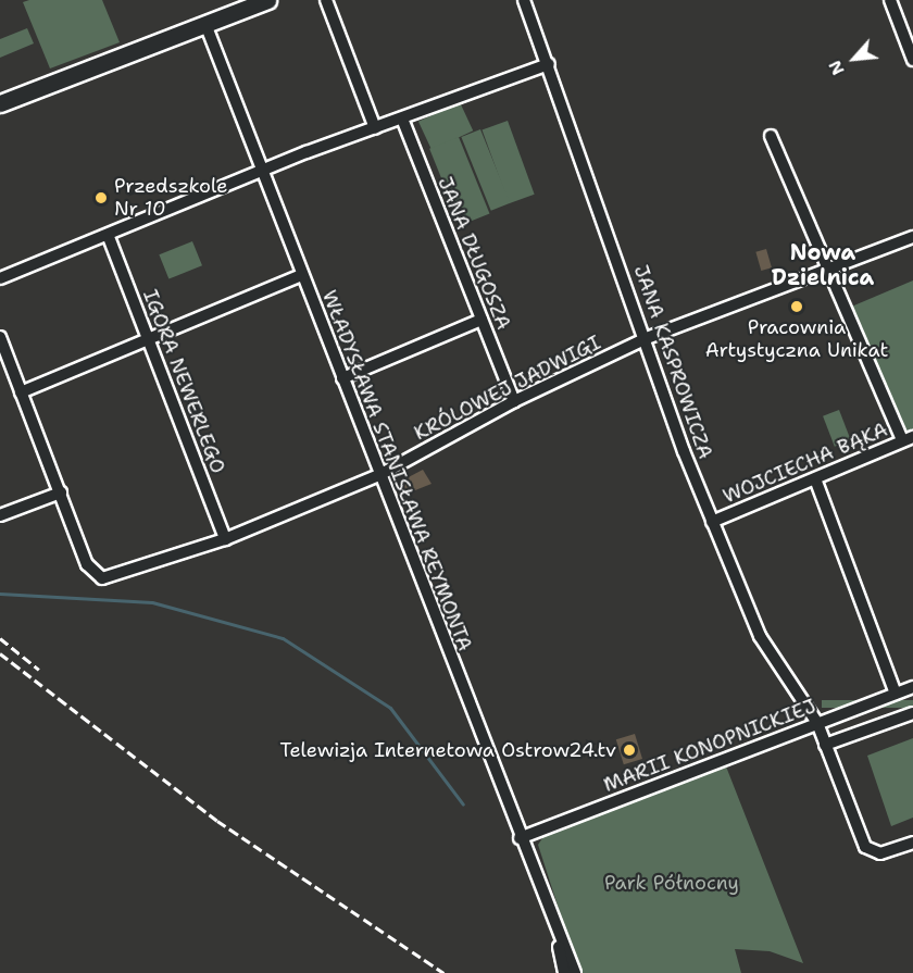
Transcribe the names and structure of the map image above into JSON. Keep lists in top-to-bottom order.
{
  "streets": {
    "street": [
      "JANA DŁUGOSZA",
      "JANA KASPROWICZA",
      "IGORA NEWERLEGO",
      "KRÓLOWEJ JADWIGI",
      "WOJCIECHA BĄKA",
      "WŁADYSŁAWA STANISŁAWA REYMONTA",
      "MARII KONOPNICKIEJ"
    ]
  },
  "crossings": [
    ["JANA DŁUGOSZA", "KRÓLOWEJ JADWIGI"],
    ["JANA KASPROWICZA", "KRÓLOWEJ JADWIGI"],
    ["JANA KASPROWICZA", "WOJCIECHA BĄKA"],
    ["JANA KASPROWICZA", "MARII KONOPNICKIEJ"],
    ["IGORA NEWERLEGO", "KRÓLOWEJ JADWIGI"],
    ["KRÓLOWEJ JADWIGI", "WŁADYSŁAWA STANISŁAWA REYMONTA"],
    ["WŁADYSŁAWA STANISŁAWA REYMONTA", "MARII KONOPNICKIEJ"]
  ],
  "districts": ["Nowa Dzielnica"],
  "parks": ["Park Północny"],
  "places": ["Przedszkole Nr 10", "Pracownia Artystyczna Unikat", "Telewizja Internetowa Ostrow24.tv"],
  "north": "bottom left"
}
